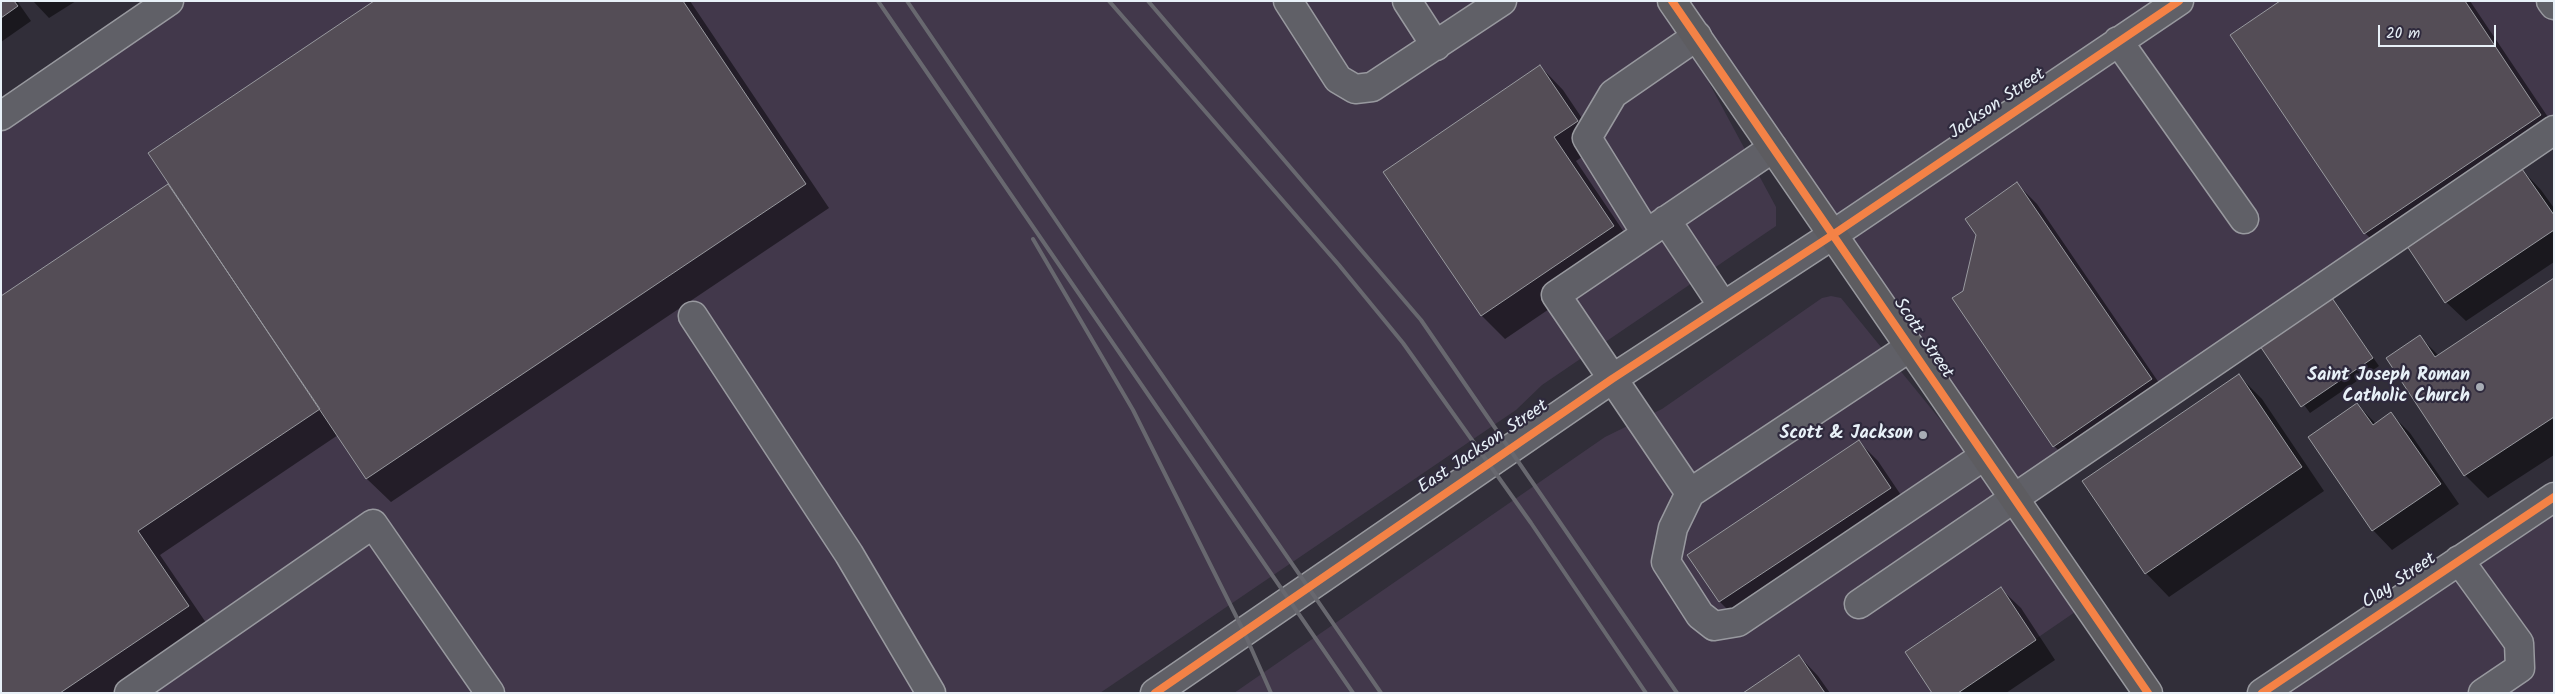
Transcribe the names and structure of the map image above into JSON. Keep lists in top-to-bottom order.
{
  "streets": {
    "main road": ["Scott Street"],
    "street": ["Jackson Street", "East Jackson Street", "Clay Street"]
  },
  "crossings": [
    ["Jackson Street", "Scott Street"],
    ["Jackson Street", "East Jackson Street"],
    ["Scott Street", "East Jackson Street"]
  ],
  "places": ["Saint Joseph Roman Catholic Church", "Scott & Jackson"],
  "scale_bar": "20 m"
}
